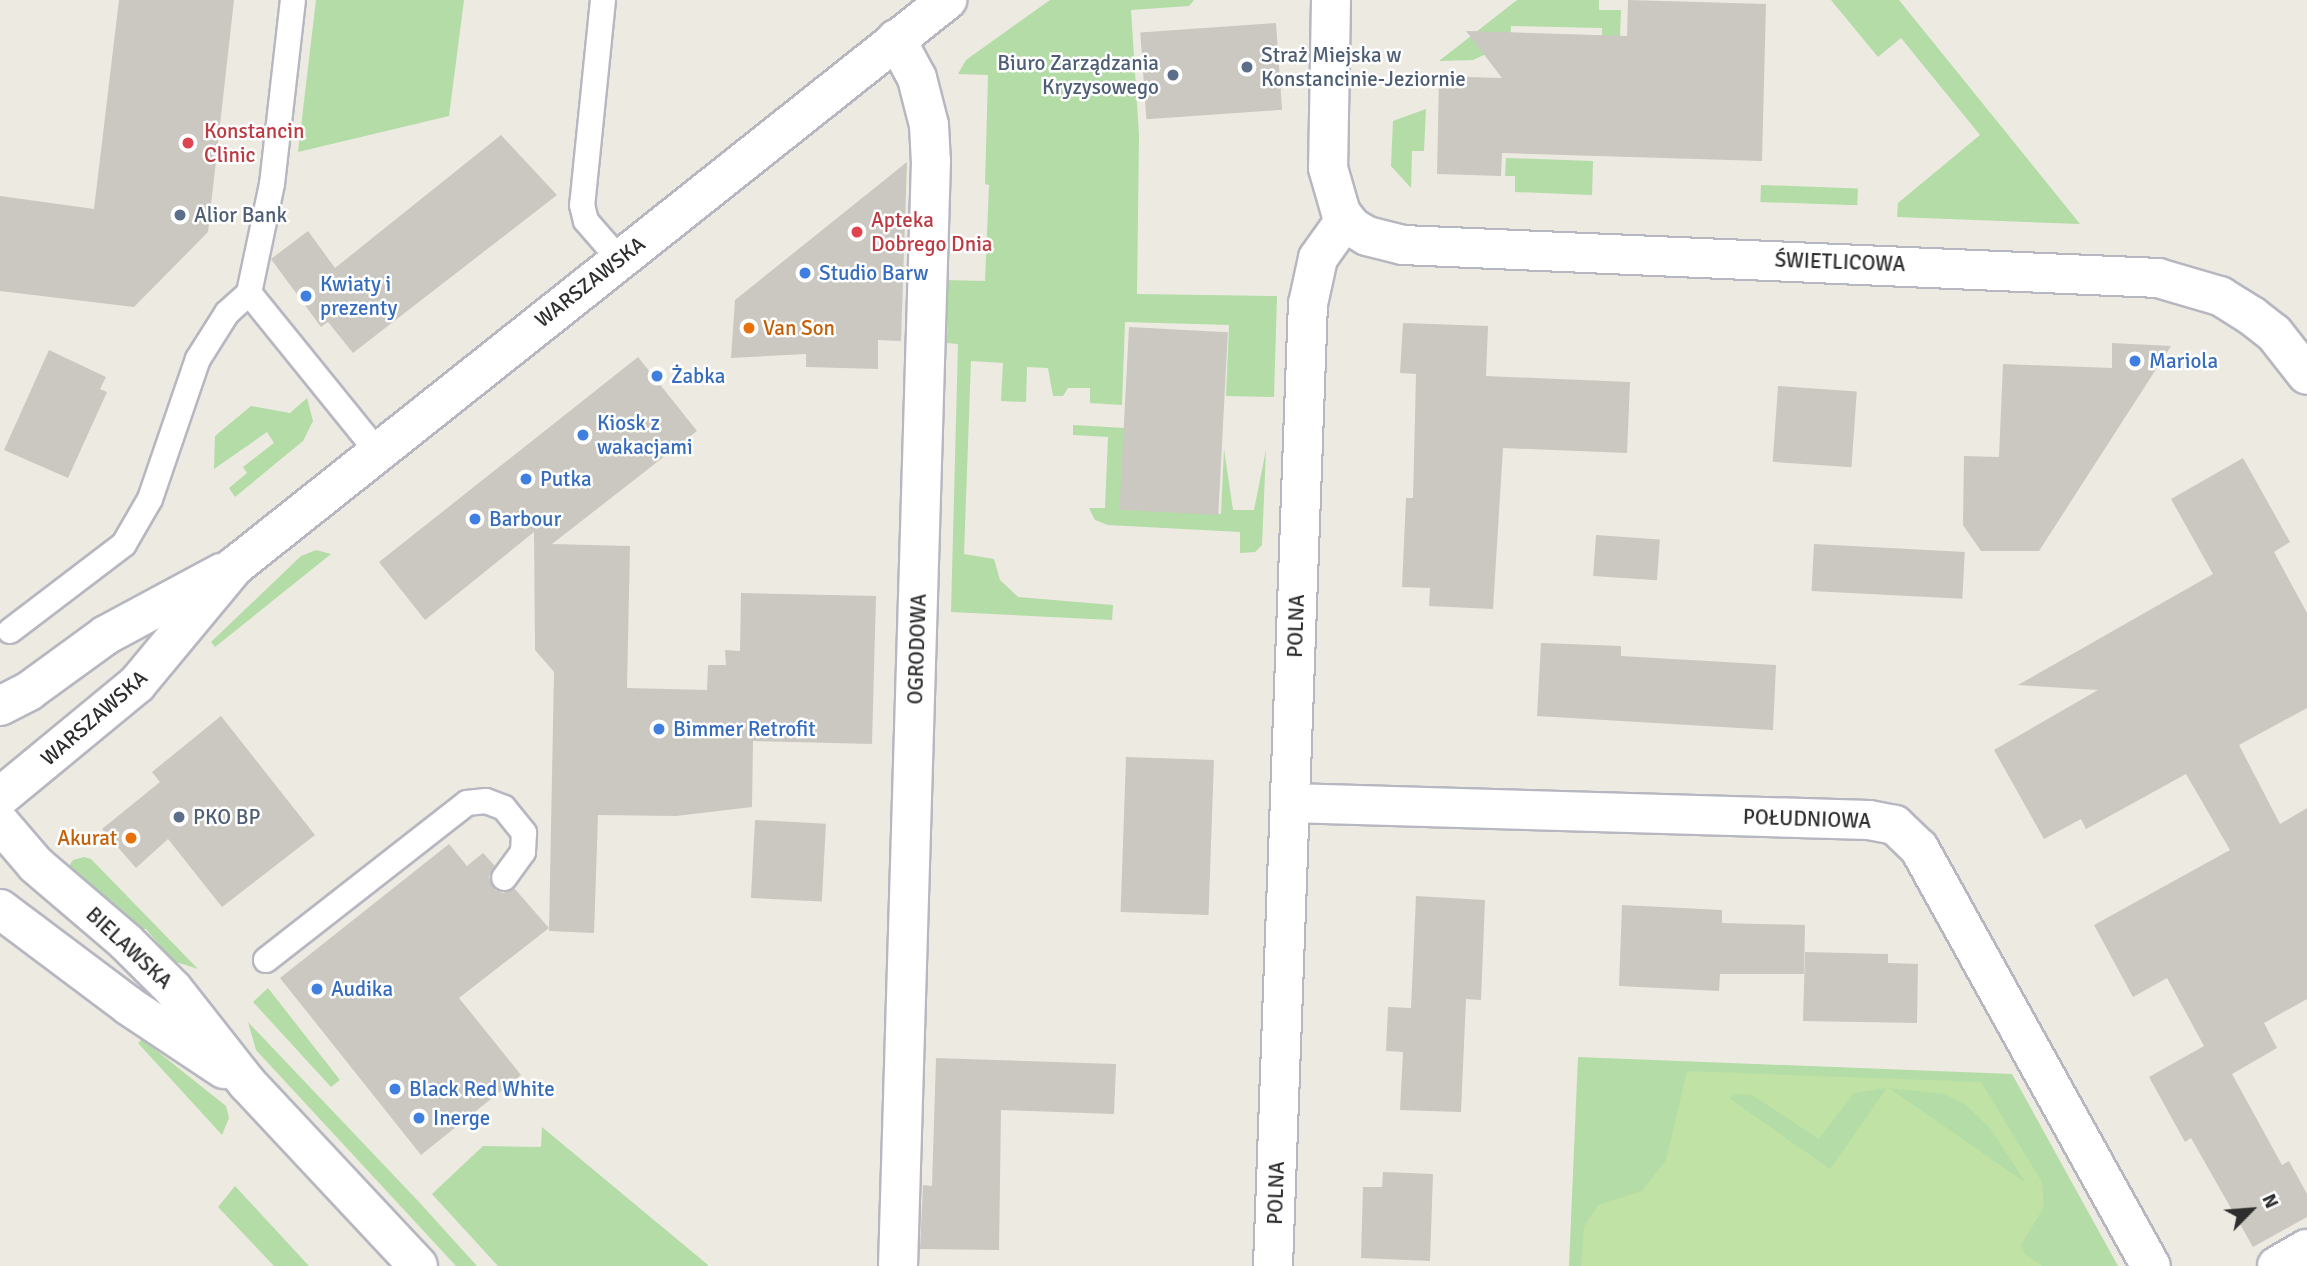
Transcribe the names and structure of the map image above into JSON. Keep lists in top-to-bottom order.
{
  "streets": {
    "street": [
      "ŚWIETLICOWA",
      "WARSZAWSKA",
      "POLNA",
      "OGRODOWA",
      "POŁUDNIOWA",
      "BIELAWSKA"
    ]
  },
  "crossings": [
    ["ŚWIETLICOWA", "POLNA"],
    ["WARSZAWSKA", "OGRODOWA"],
    ["POLNA", "POŁUDNIOWA"]
  ],
  "places": [
    "Straż Miejska w Konstancinie-Jeziornie",
    "Biuro Zarządzania Kryzysowego",
    "Konstancin Clinic",
    "Alior Bank",
    "Apteka Dobrego Dnia",
    "Studio Barw",
    "Kwiaty i prezenty",
    "Van Son",
    "Mariola",
    "Żabka",
    "Kiosk z wakacjami",
    "Putka",
    "Barbour",
    "Bimmer Retrofit",
    "PKO BP",
    "Akurat",
    "Audika",
    "Black Red White",
    "Inerge"
  ],
  "north": "top right"
}
